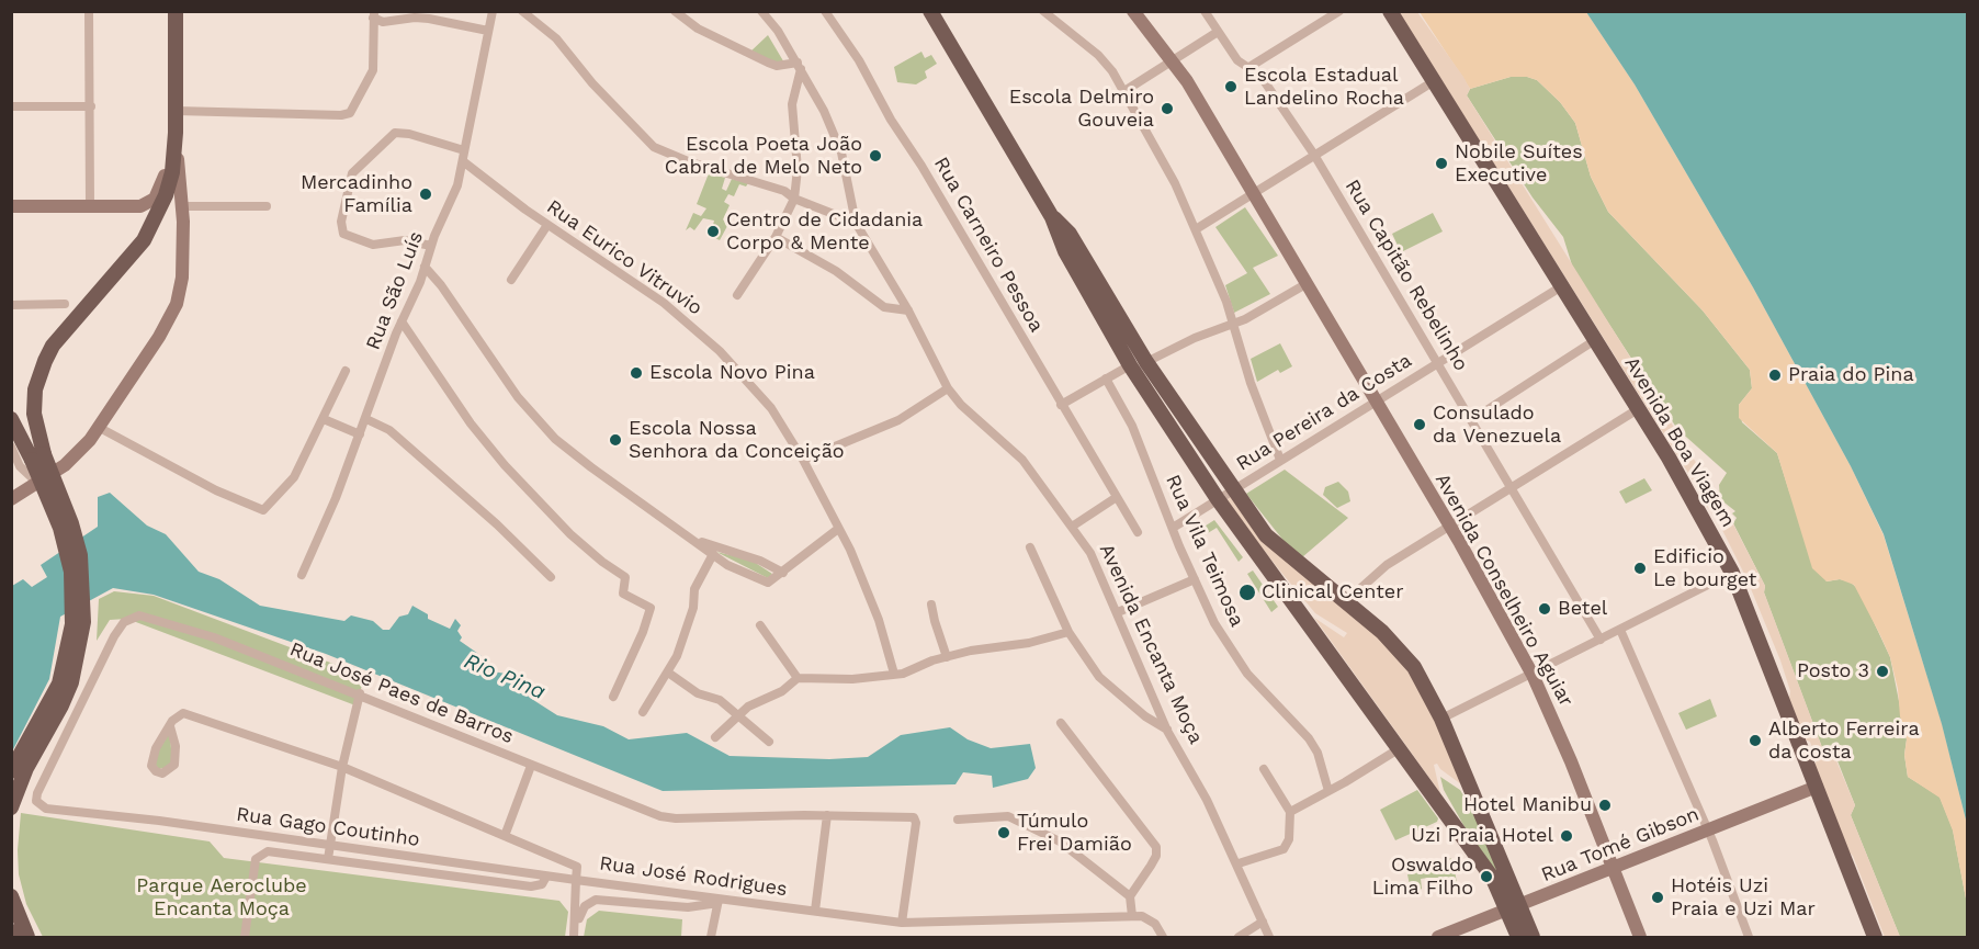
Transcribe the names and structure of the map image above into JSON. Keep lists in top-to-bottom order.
{
  "streets": {
    "main road": ["Avenida Boa Viagem", "Avenida Conselheiro Aguiar", "Rua Tomé Gibson"],
    "street": [
      "Rua Carneiro Pessoa",
      "Rua Eurico Vitruvio",
      "Rua Capitão Rebelinho",
      "Rua São Luís",
      "Rua Pereira da Costa",
      "Rua Vila Teimosa",
      "Avenida Encanta Moça",
      "Rua José Paes de Barros",
      "Rua Gago Coutinho",
      "Rua José Rodrigues"
    ]
  },
  "crossings": [
    ["Rua Eurico Vitruvio", "Rua São Luís"],
    ["Rua Capitão Rebelinho", "Rua Pereira da Costa"],
    ["Rua Pereira da Costa", "Avenida Boa Viagem"],
    ["Rua Pereira da Costa", "Rua Vila Teimosa"],
    ["Rua Pereira da Costa", "Avenida Conselheiro Aguiar"],
    ["Avenida Boa Viagem", "Rua Tomé Gibson"],
    ["Avenida Conselheiro Aguiar", "Rua Tomé Gibson"],
    ["Rua José Paes de Barros", "Rua Gago Coutinho"],
    ["Rua José Paes de Barros", "Rua José Rodrigues"],
    ["Rua Gago Coutinho", "Rua José Rodrigues"]
  ],
  "water": ["Rio Pina"],
  "parks": ["Parque Aeroclube Encanta Moça"],
  "places": [
    "Escola Estadual Landelino Rocha",
    "Escola Delmiro Gouveia",
    "Escola Poeta João Cabral de Melo Neto",
    "Nobile Suítes Executive",
    "Mercadinho Família",
    "Centro de Cidadania Corpo & Mente",
    "Escola Novo Pina",
    "Praia do Pina",
    "Consulado da Venezuela",
    "Escola Nossa Senhora da Conceição",
    "Edificio Le bourget",
    "Clinical Center",
    "Betel",
    "Posto 3",
    "Alberto Ferreira da costa",
    "Hotel Manibu",
    "Túmulo Frei Damião",
    "Uzi Praia Hotel",
    "Oswaldo Lima Filho",
    "Hotéis Uzi Praia e Uzi Mar"
  ]
}
